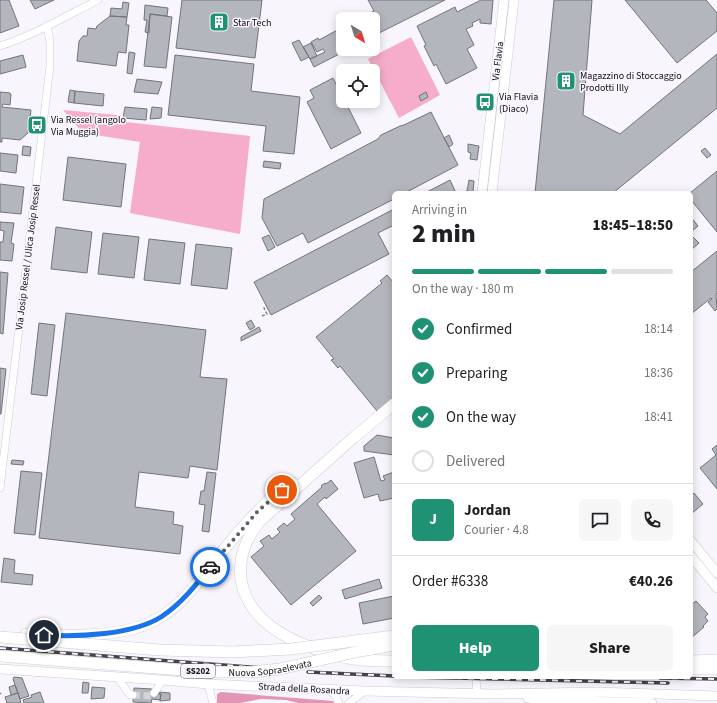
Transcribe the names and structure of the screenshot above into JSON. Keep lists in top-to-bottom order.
{
  "streets": {
    "highway": ["Nuova Sopraelevata", "SS202"],
    "main road": ["Via Flavia", "Strada della Rosandra"],
    "street": ["Via Josip Ressel / Ulica Josip Ressel"]
  },
  "places": {
    "building": ["Star Tech", "Magazzino di Stoccaggio Prodotti Illy"],
    "bus stop": ["Via Flavia (Diaco)", "Via Ressel (angolo Via Muggia)"]
  },
  "north": "bottom right",
  "page": {
    "heading": ["2 min", "Arriving in", "18:45–18:50"],
    "panel": [
      "Jordan",
      "Courier · 4.8",
      "Order #6338",
      "€40.26"
    ],
    "bar": "On the way · 180 m",
    "list": [
      ["Confirmed", "18:14"],
      ["Preparing", "18:36"],
      ["On the way", "18:41"],
      "Delivered"
    ],
    "round": "J",
    "buttons": ["Help", "Share"]
  }
}
